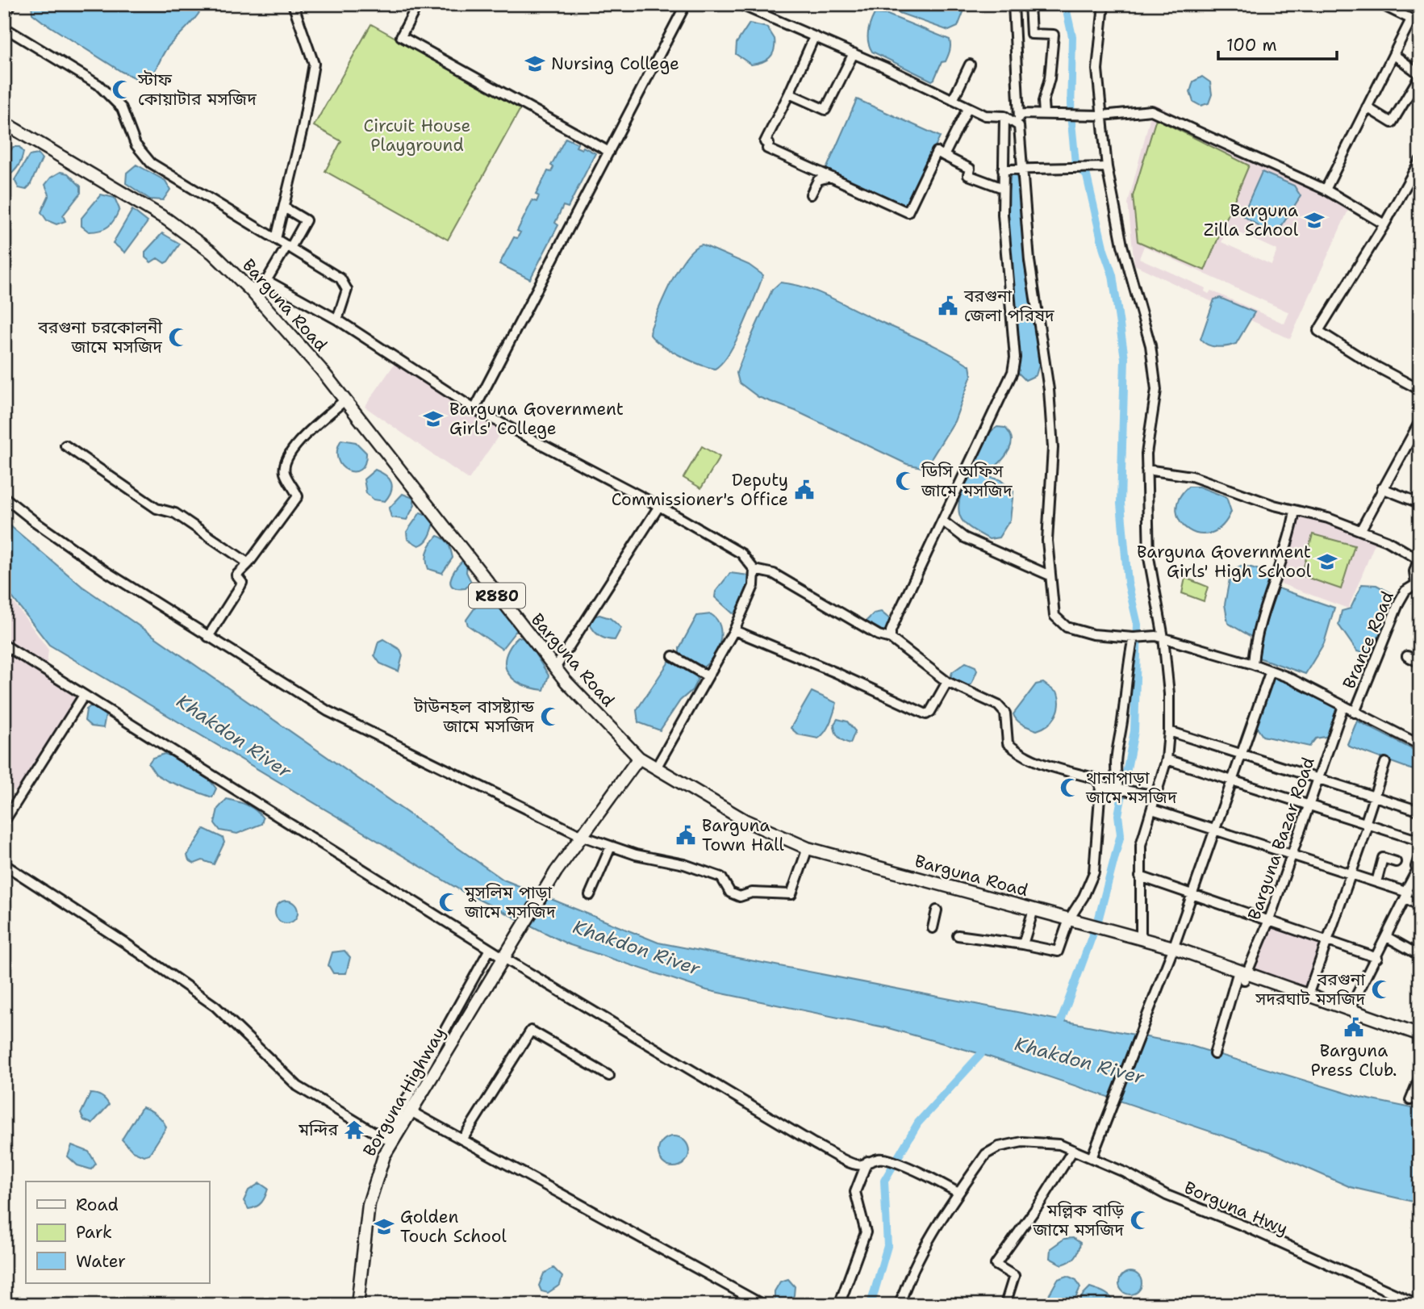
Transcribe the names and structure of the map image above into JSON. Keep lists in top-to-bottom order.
{
  "streets": {
    "main road": ["Barguna Road", "R880", "Borguna Highway"],
    "street": ["Brance Road", "Barguna Bazar Road", "Borguna Hwy"]
  },
  "crossings": [
    ["Barguna Road", "Barguna Bazar Road"],
    ["Barguna Road", "Borguna Highway"]
  ],
  "water": ["Khakdon River"],
  "parks": ["Circuit House Playground"],
  "places": {
    "school or university": [
      "Nursing College",
      "Barguna Zilla School",
      "Barguna Government Girls' College",
      "Barguna Government Girls' High School",
      "Golden Touch School"
    ],
    "mosque": [
      "স্টাফ কোয়াটার মসজিদ",
      "বরগুনা চরকোলনী জামে মসজিদ",
      "ডিসি অফিস জামে মসজিদ",
      "টাউনহল বাসষ্ট্যান্ড জামে মসজিদ",
      "থানাপাড়া জামে মসজিদ",
      "মুসলিম পাড়া জামে মসজিদ",
      "বরগুনা সদরঘাট মসজিদ",
      "মল্লিক বাড়ি জামে মসজিদ"
    ],
    "public building": [
      "বরগুনা জেলা পরিষদ",
      "Deputy Commissioner's Office",
      "Barguna Town Hall",
      "Barguna Press Club."
    ],
    "temple": ["মন্দির"]
  },
  "legend": ["Road", "Park", "Water"],
  "scale_bar": "100 m"
}
